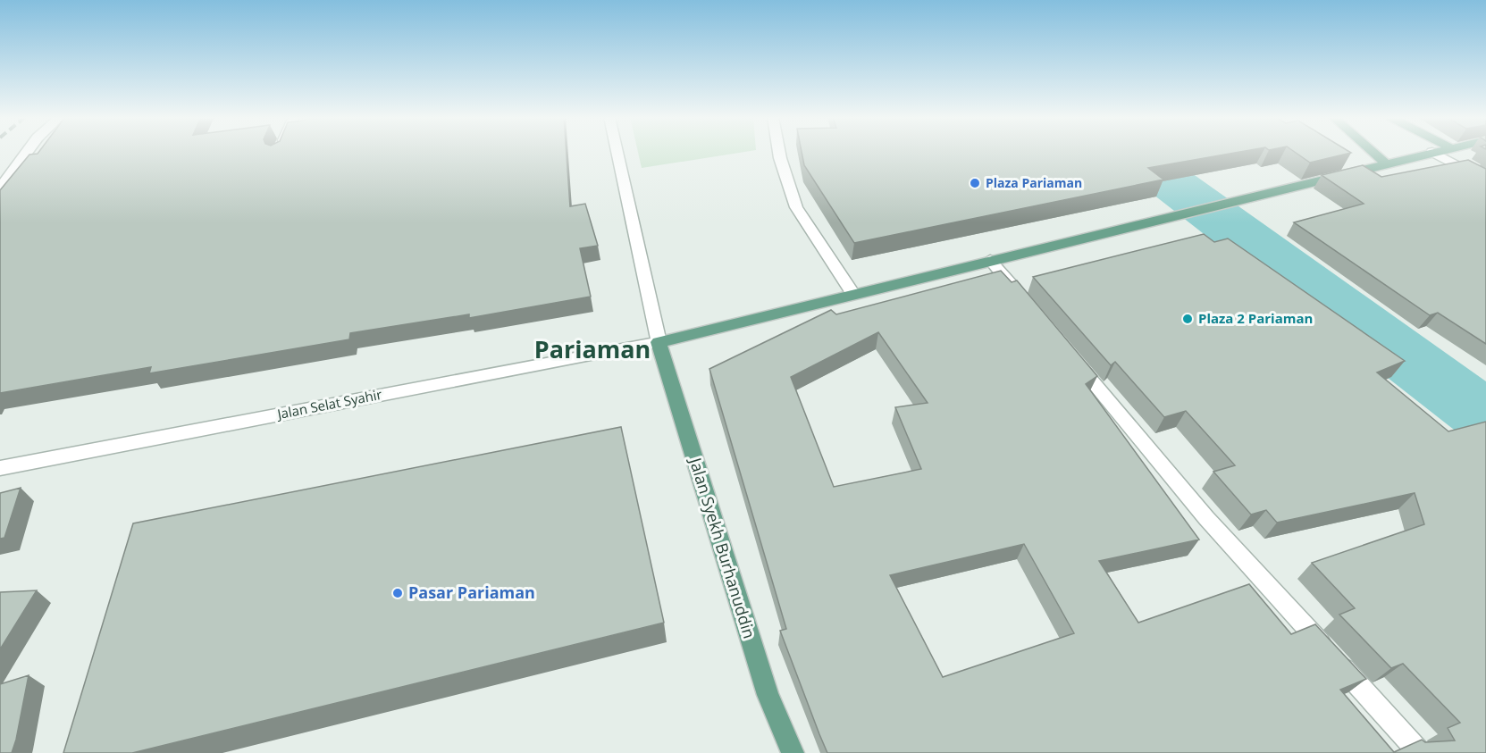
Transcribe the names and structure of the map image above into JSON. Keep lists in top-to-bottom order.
{
  "streets": {
    "main road": ["Jalan Syekh Burhanuddin"],
    "street": ["Jalan Selat Syahir"]
  },
  "crossings": [
    ["Jalan Selat Syahir", "Jalan Syekh Burhanuddin"]
  ],
  "districts": ["Pariaman"],
  "places": ["Plaza Pariaman", "Plaza 2 Pariaman", "Pasar Pariaman"]
}
